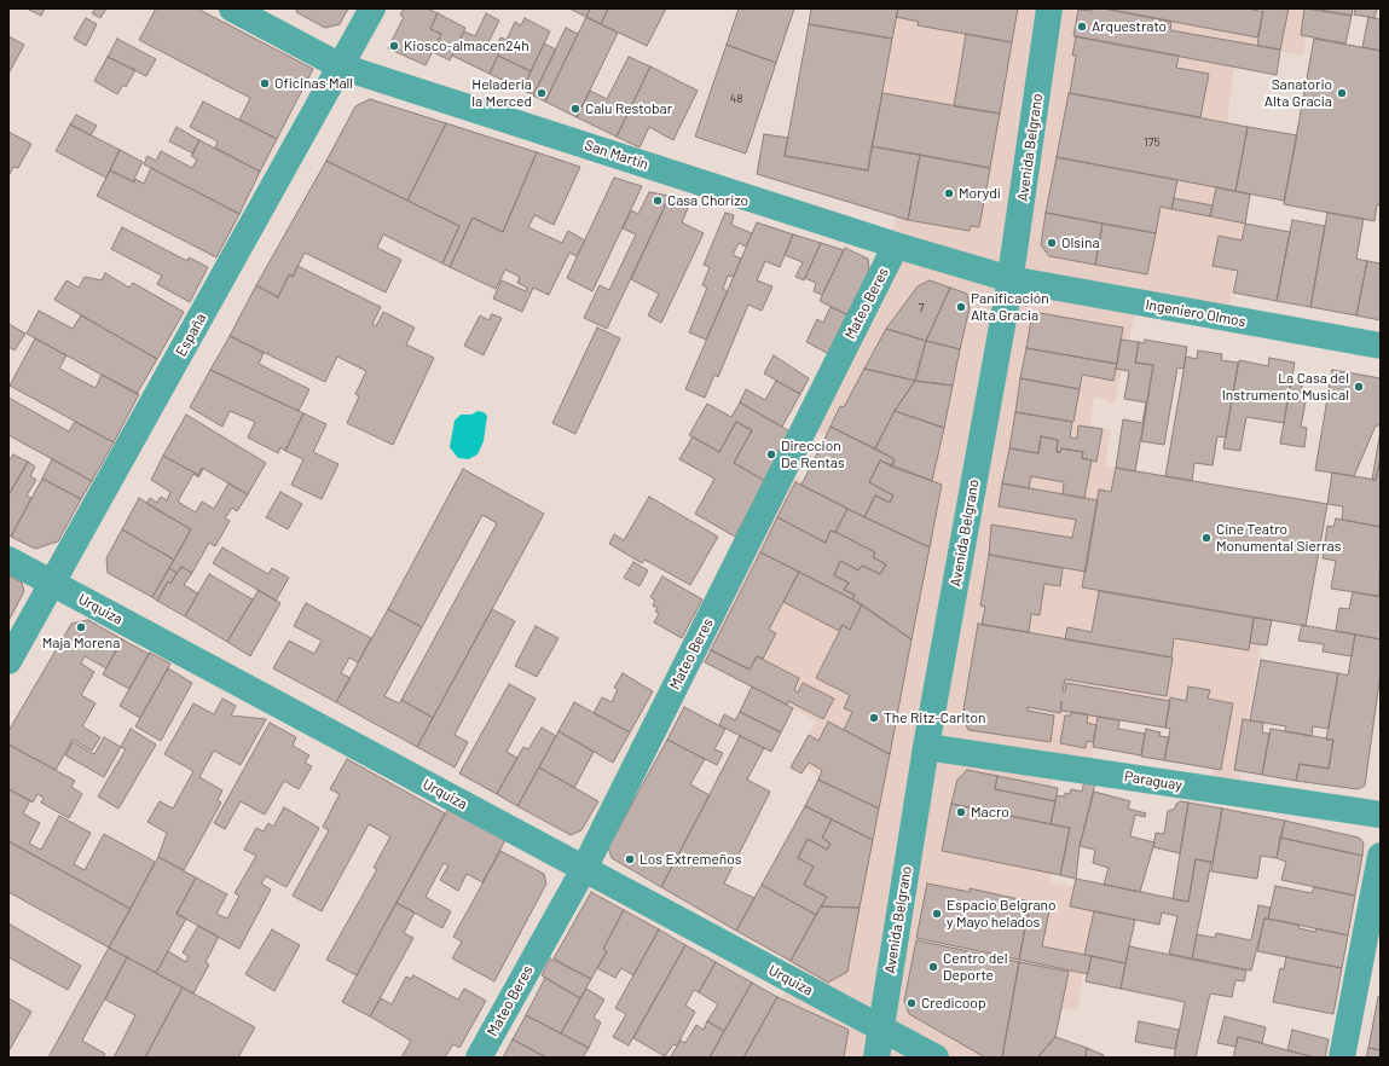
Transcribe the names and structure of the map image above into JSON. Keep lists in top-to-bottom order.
{
  "streets": {
    "street": [
      "Avenida Belgrano",
      "San Martín",
      "Mateo Beres",
      "Ingeniero Olmos",
      "España",
      "Urquiza",
      "Paraguay"
    ]
  },
  "crossings": [
    ["Avenida Belgrano", "San Martín"],
    ["Avenida Belgrano", "Ingeniero Olmos"],
    ["Avenida Belgrano", "Urquiza"],
    ["Avenida Belgrano", "Paraguay"],
    ["San Martín", "Mateo Beres"],
    ["San Martín", "Ingeniero Olmos"],
    ["San Martín", "España"],
    ["Mateo Beres", "Urquiza"],
    ["España", "Urquiza"]
  ],
  "places": [
    "Arquestrato",
    "Kiosco-almacen24h",
    "Oficinas Mall",
    "Heladeria la Merced",
    "Sanatorio Alta Gracia",
    "Calu Restobar",
    "Morydi",
    "Casa Chorizo",
    "Olsina",
    "Panificación Alta Gracia",
    "La Casa del Instrumento Musical",
    "Direccion De Rentas",
    "Cine Teatro Monumental Sierras",
    "Maja Morena",
    "The Ritz-Carlton",
    "Macro",
    "Los Extremeños",
    "Espacio Belgrano y Mayo helados",
    "Centro del Deporte",
    "Credicoop"
  ],
  "house_numbers": ["48", "175", "7"]
}
